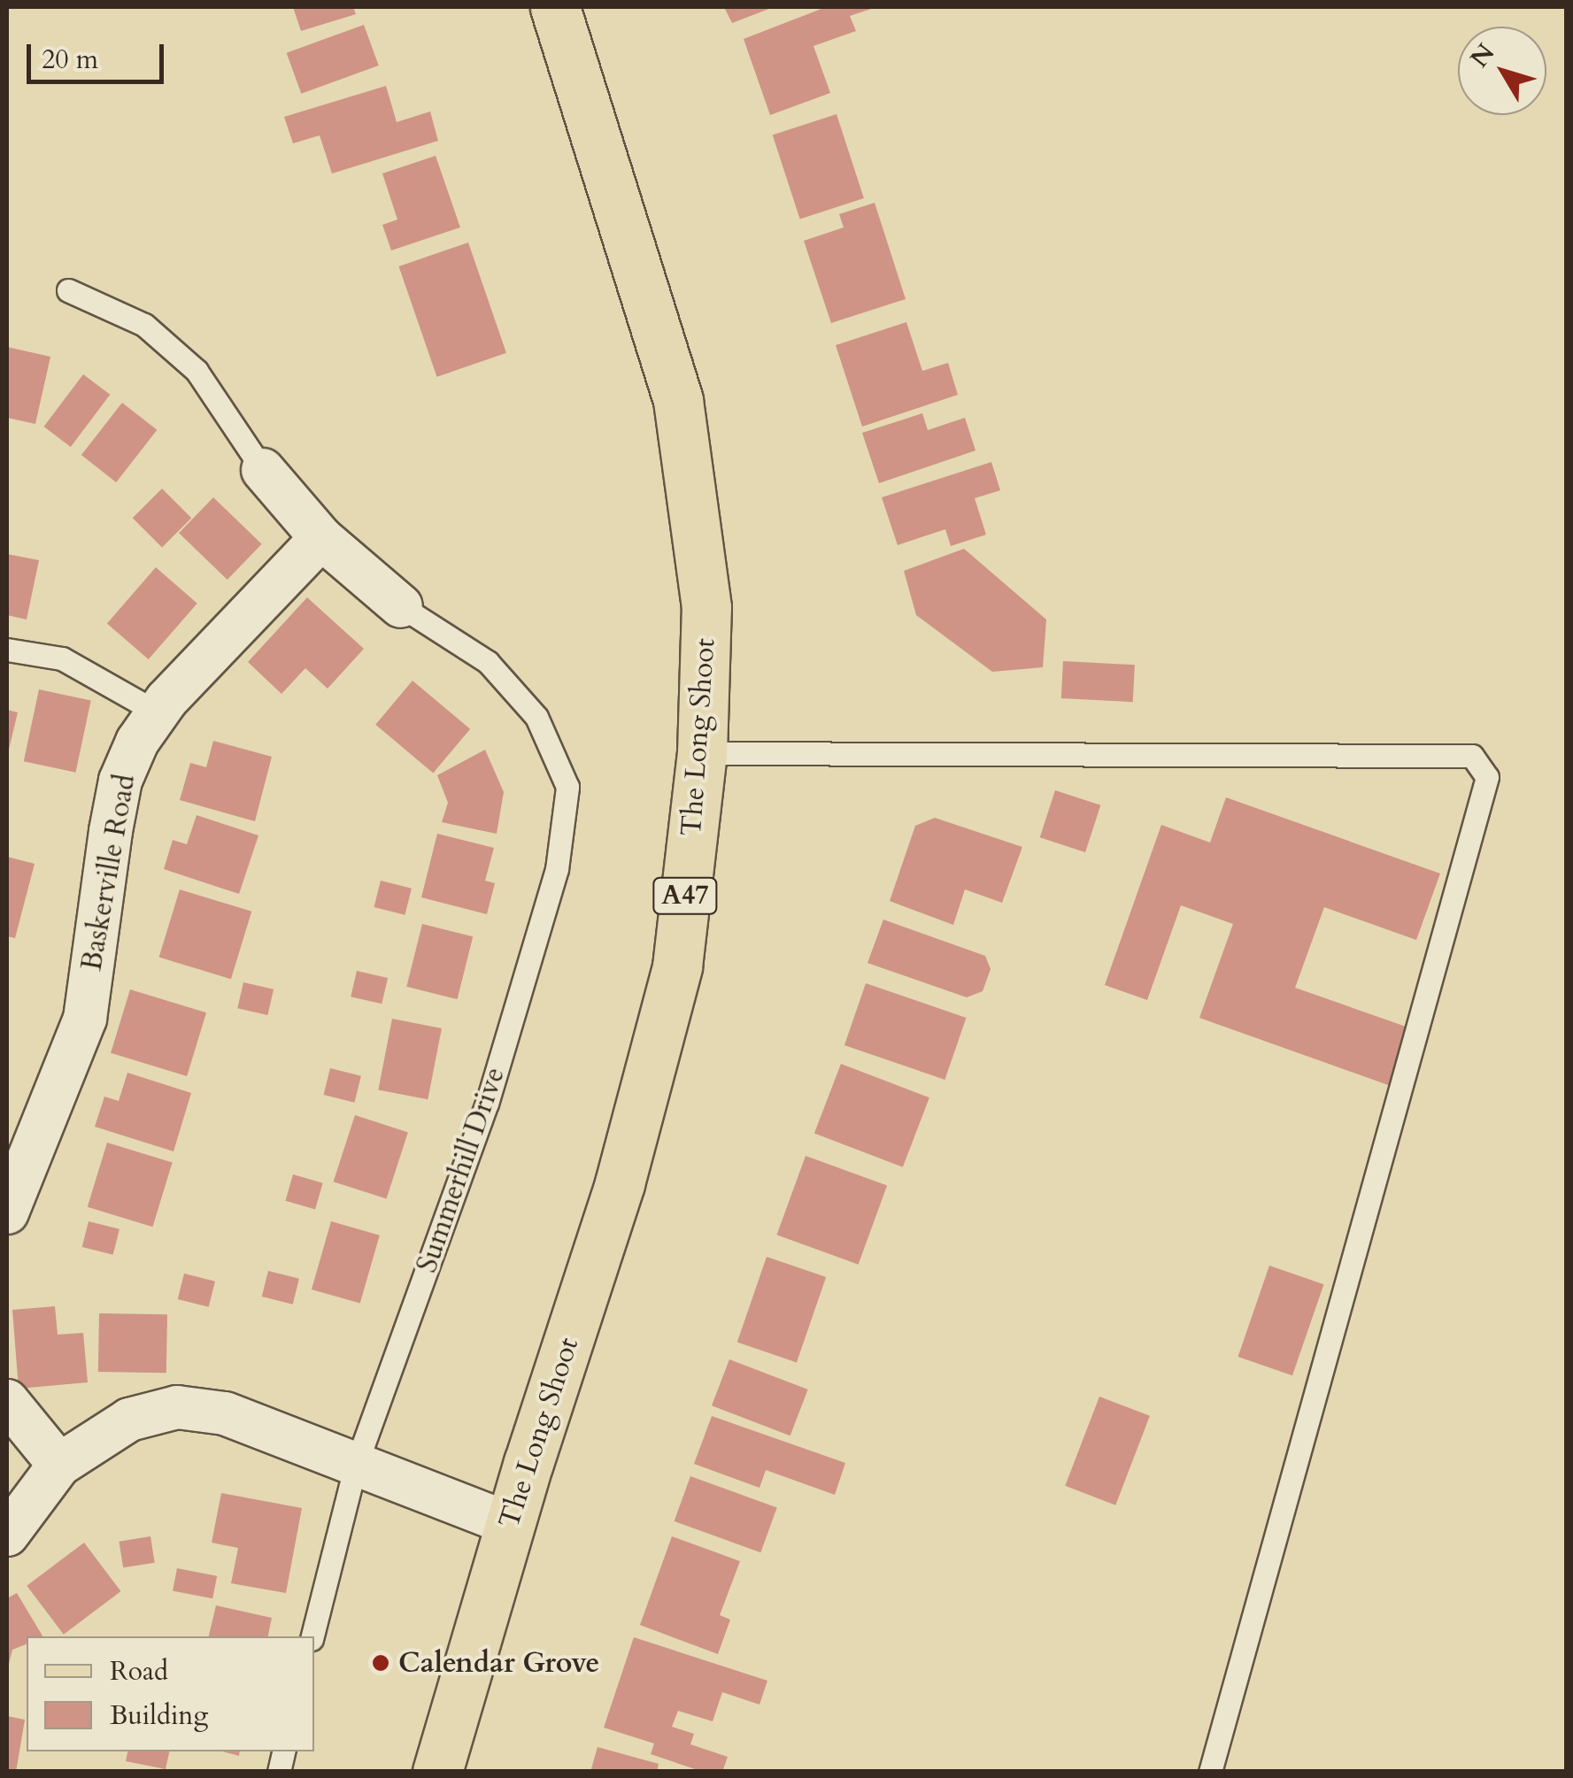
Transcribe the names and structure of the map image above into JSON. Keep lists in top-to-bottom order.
{
  "streets": {
    "main road": ["The Long Shoot", "A47"],
    "street": ["Baskerville Road"],
    "lane": ["Summerhill Drive"]
  },
  "places": ["Calendar Grove"],
  "legend": ["Road", "Building"],
  "scale_bar": "20 m",
  "north": "top left"
}
